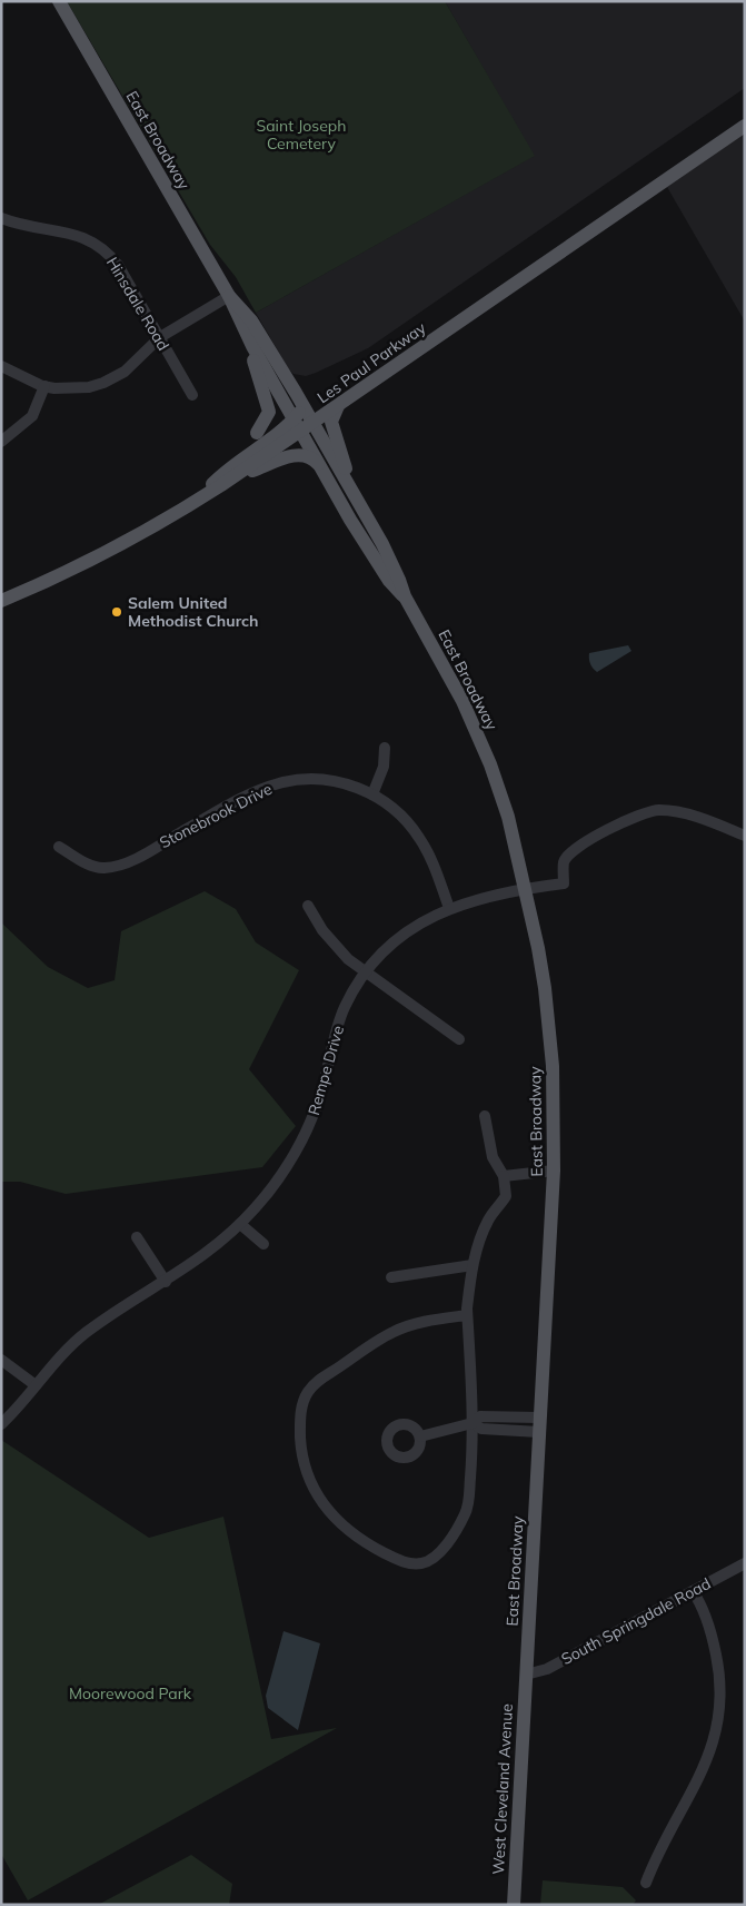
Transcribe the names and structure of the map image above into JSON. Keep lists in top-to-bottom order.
{
  "streets": {
    "main road": ["East Broadway", "Les Paul Parkway", "West Cleveland Avenue"],
    "street": [
      "Hinsdale Road",
      "Stonebrook Drive",
      "Rempe Drive",
      "South Springdale Road"
    ]
  },
  "crossings": [
    ["East Broadway", "Les Paul Parkway"],
    ["East Broadway", "Rempe Drive"],
    ["East Broadway", "South Springdale Road"],
    ["East Broadway", "West Cleveland Avenue"],
    ["Stonebrook Drive", "Rempe Drive"],
    ["South Springdale Road", "West Cleveland Avenue"]
  ],
  "parks": ["Saint Joseph Cemetery", "Moorewood Park"],
  "places": ["Salem United Methodist Church"]
}
